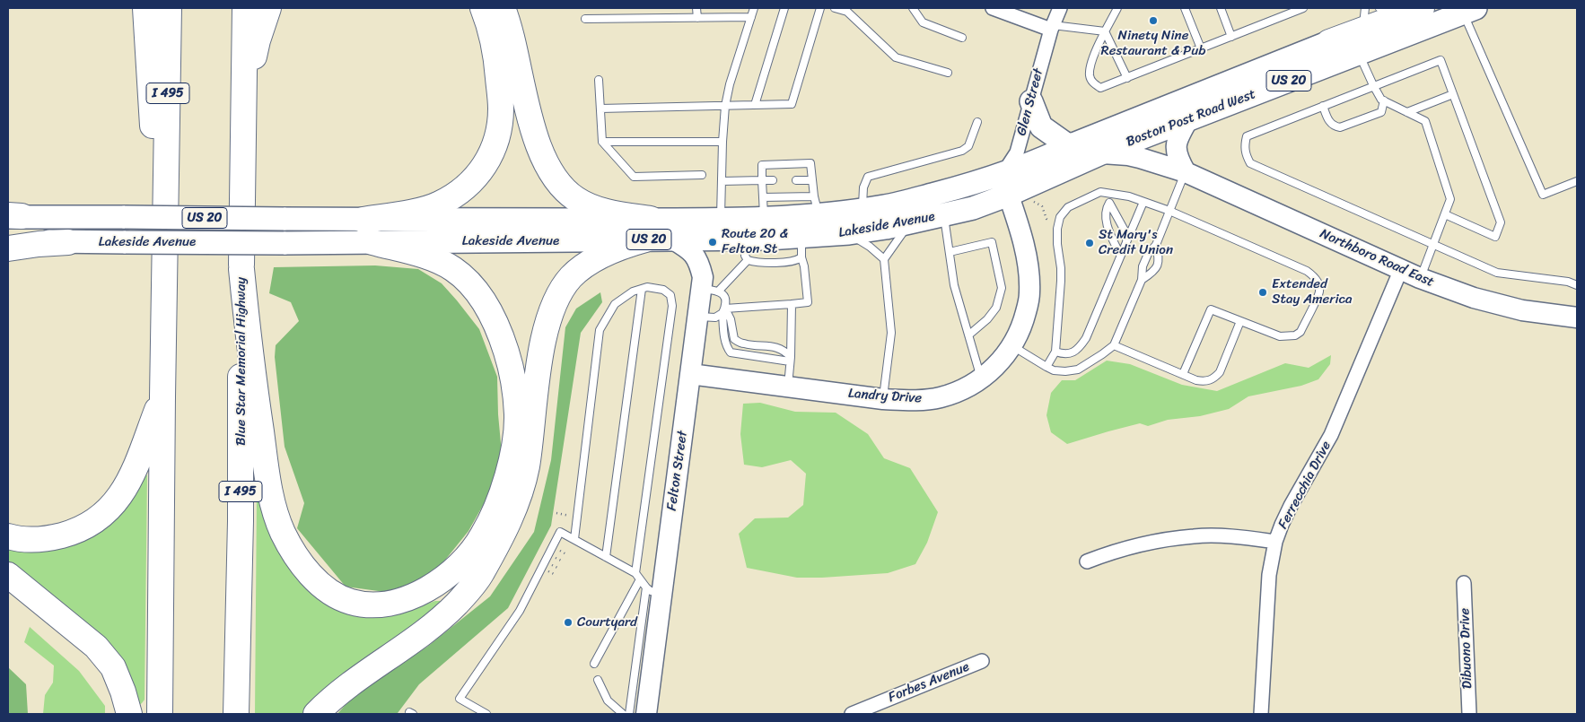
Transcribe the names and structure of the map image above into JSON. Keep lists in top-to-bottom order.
{
  "streets": {
    "highway": [
      "US 20",
      "I 495",
      "Boston Post Road West",
      "Blue Star Memorial Highway"
    ],
    "main road": ["Lakeside Avenue"],
    "street": [
      "Glen Street",
      "Northboro Road East",
      "Landry Drive",
      "Felton Street",
      "Ferrecchia Drive",
      "Dibuono Drive",
      "Forbes Avenue"
    ]
  },
  "crossings": [
    ["Glen Street", "Boston Post Road West"],
    ["Glen Street", "Lakeside Avenue"],
    ["Glen Street", "Landry Drive"],
    ["Boston Post Road West", "Lakeside Avenue"],
    ["Boston Post Road West", "Northboro Road East"],
    ["Boston Post Road West", "Landry Drive"],
    ["Lakeside Avenue", "Landry Drive"],
    ["Lakeside Avenue", "Felton Street"],
    ["Northboro Road East", "Ferrecchia Drive"],
    ["Landry Drive", "Felton Street"]
  ],
  "places": [
    "Ninety Nine Restaurant & Pub",
    "Route 20 & Felton St",
    "St Mary's Credit Union",
    "Extended Stay America",
    "Courtyard"
  ]
}
